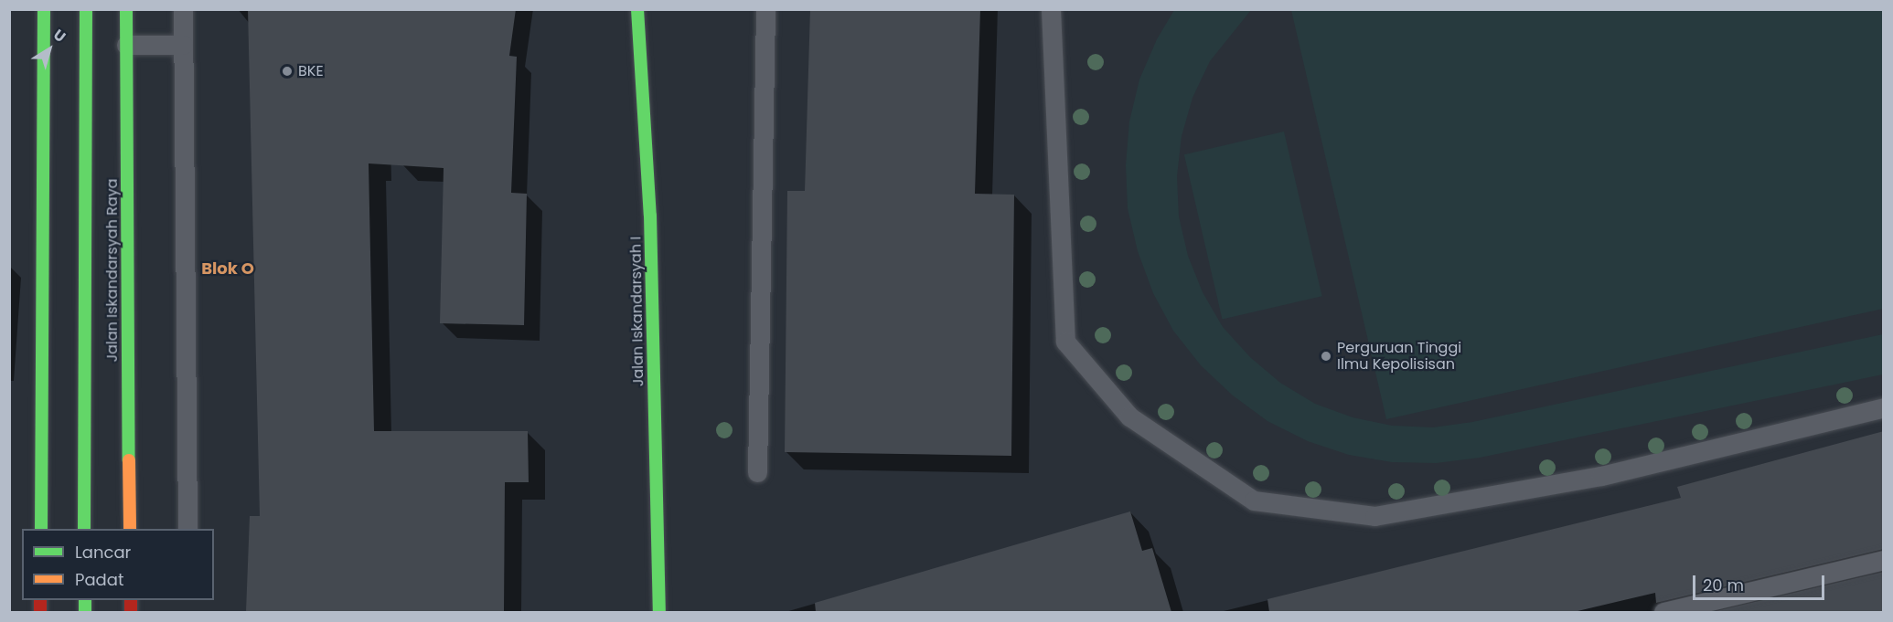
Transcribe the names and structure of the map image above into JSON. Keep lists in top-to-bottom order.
{
  "streets": {
    "main road": ["Jalan Iskandarsyah Raya", "Jalan Iskandarsyah I"]
  },
  "districts": ["Blok O"],
  "places": ["BKE", "Perguruan Tinggi Ilmu Kepolisisan"],
  "legend": ["Lancar", "Padat"],
  "scale_bar": "20 m",
  "north": "top right"
}
